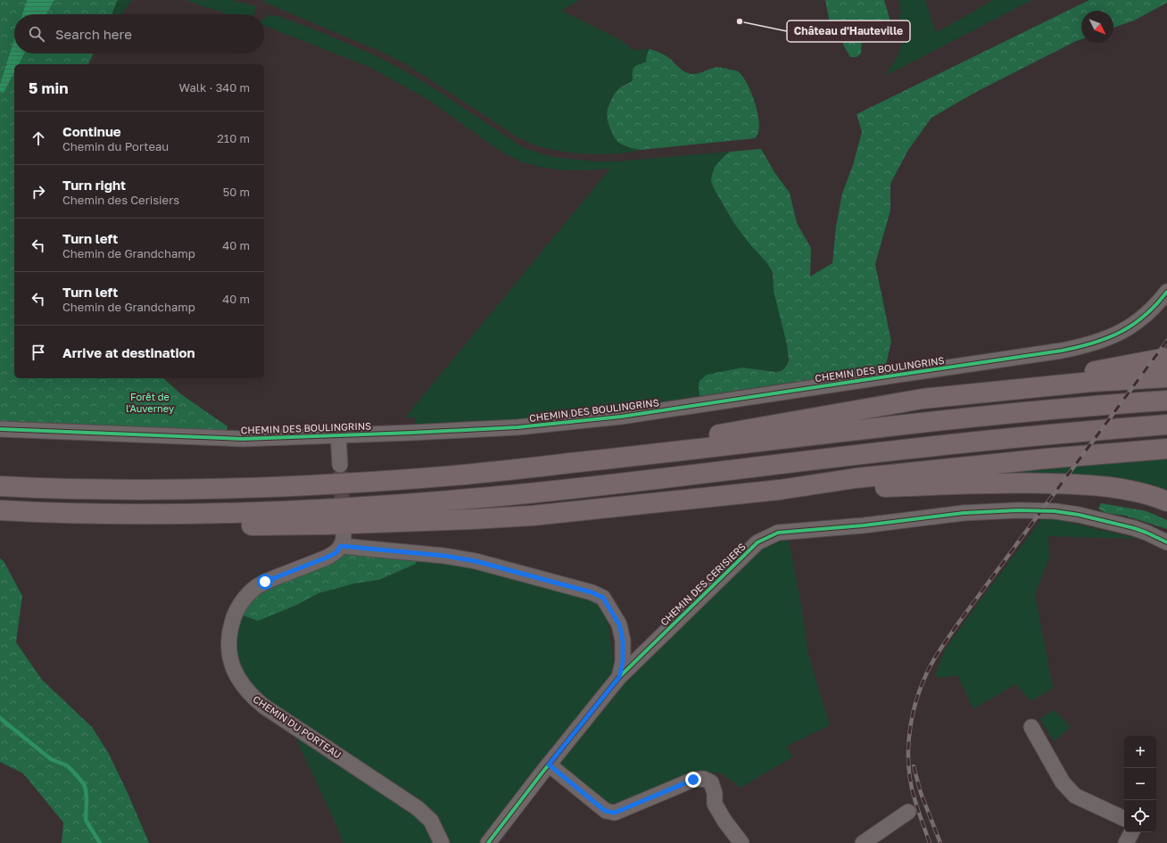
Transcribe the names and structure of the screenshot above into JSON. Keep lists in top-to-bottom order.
{
  "streets": {
    "street": ["CHEMIN DES BOULINGRINS", "CHEMIN DES CERISIERS", "CHEMIN DU PORTEAU"]
  },
  "crossings": [
    ["CHEMIN DES CERISIERS", "CHEMIN DU PORTEAU"]
  ],
  "parks": ["Forêt de l'Auverney"],
  "places": ["Château d'Hauteville"],
  "north": "bottom right",
  "page": {
    "search": "Search here",
    "heading": ["5 min", "Walk · 340 m"],
    "list": [
      ["Continue", "Chemin du Porteau", "210 m"],
      ["Turn right", "Chemin des Cerisiers", "50 m"],
      ["Turn left", "Chemin de Grandchamp", "40 m"],
      ["Turn left", "Chemin de Grandchamp", "40 m"],
      "Arrive at destination"
    ],
    "map_buttons": ["+", "−"]
  }
}
